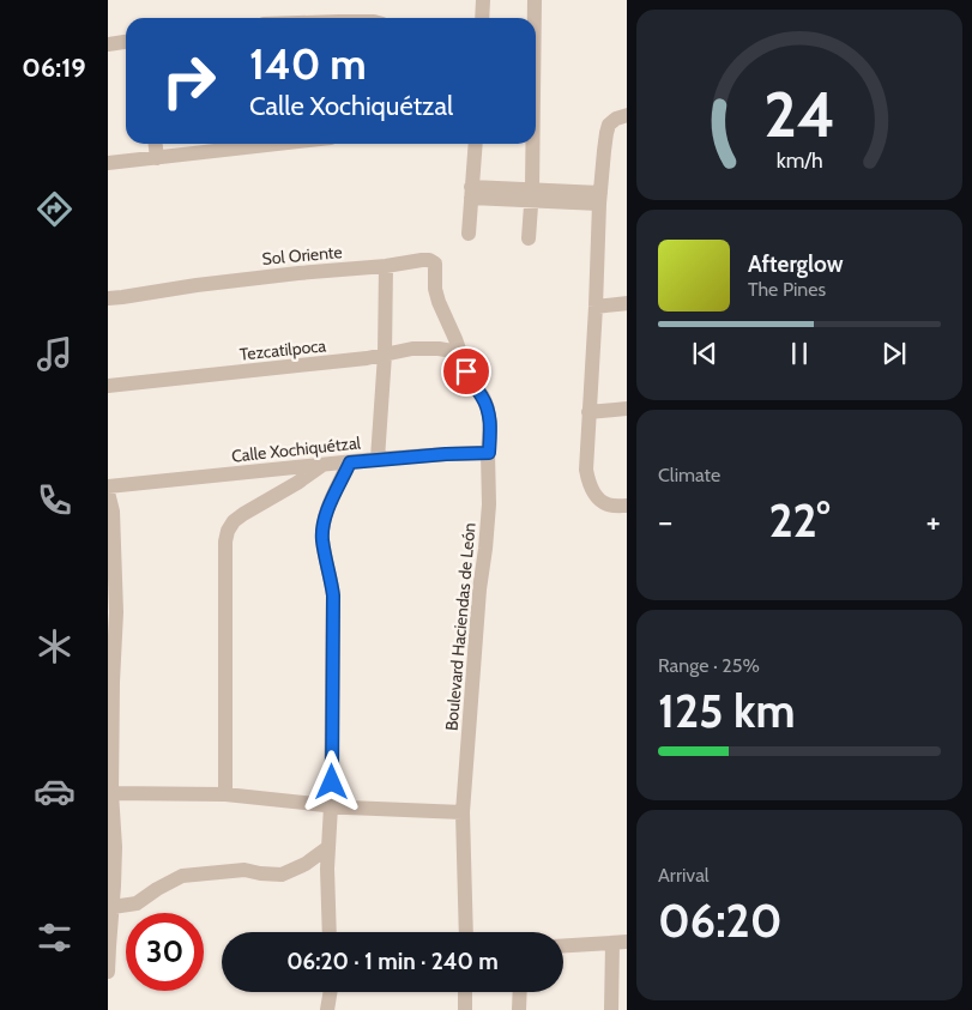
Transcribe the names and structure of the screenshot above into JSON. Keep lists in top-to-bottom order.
{
  "streets": {
    "street": [
      "Sol Oriente",
      "Tezcatilpoca",
      "Calle Xochiquétzal",
      "Boulevard Haciendas de León"
    ]
  },
  "crossings": [
    ["Sol Oriente", "Boulevard Haciendas de León"],
    ["Tezcatilpoca", "Boulevard Haciendas de León"],
    ["Calle Xochiquétzal", "Boulevard Haciendas de León"]
  ],
  "page": {
    "tabs": "06:19",
    "turn": ["140 m", "Calle Xochiquétzal"],
    "song": ["Afterglow", "The Pines"],
    "tile": [
      "Climate",
      ["Range · 25%", "125 km"],
      ["Arrival", "06:20"]
    ],
    "heat": ["−", "22°", "+"],
    "limit": "30",
    "trip": "06:20 · 1 min · 240 m",
    "gauge": ["24", "km/h"]
  }
}
